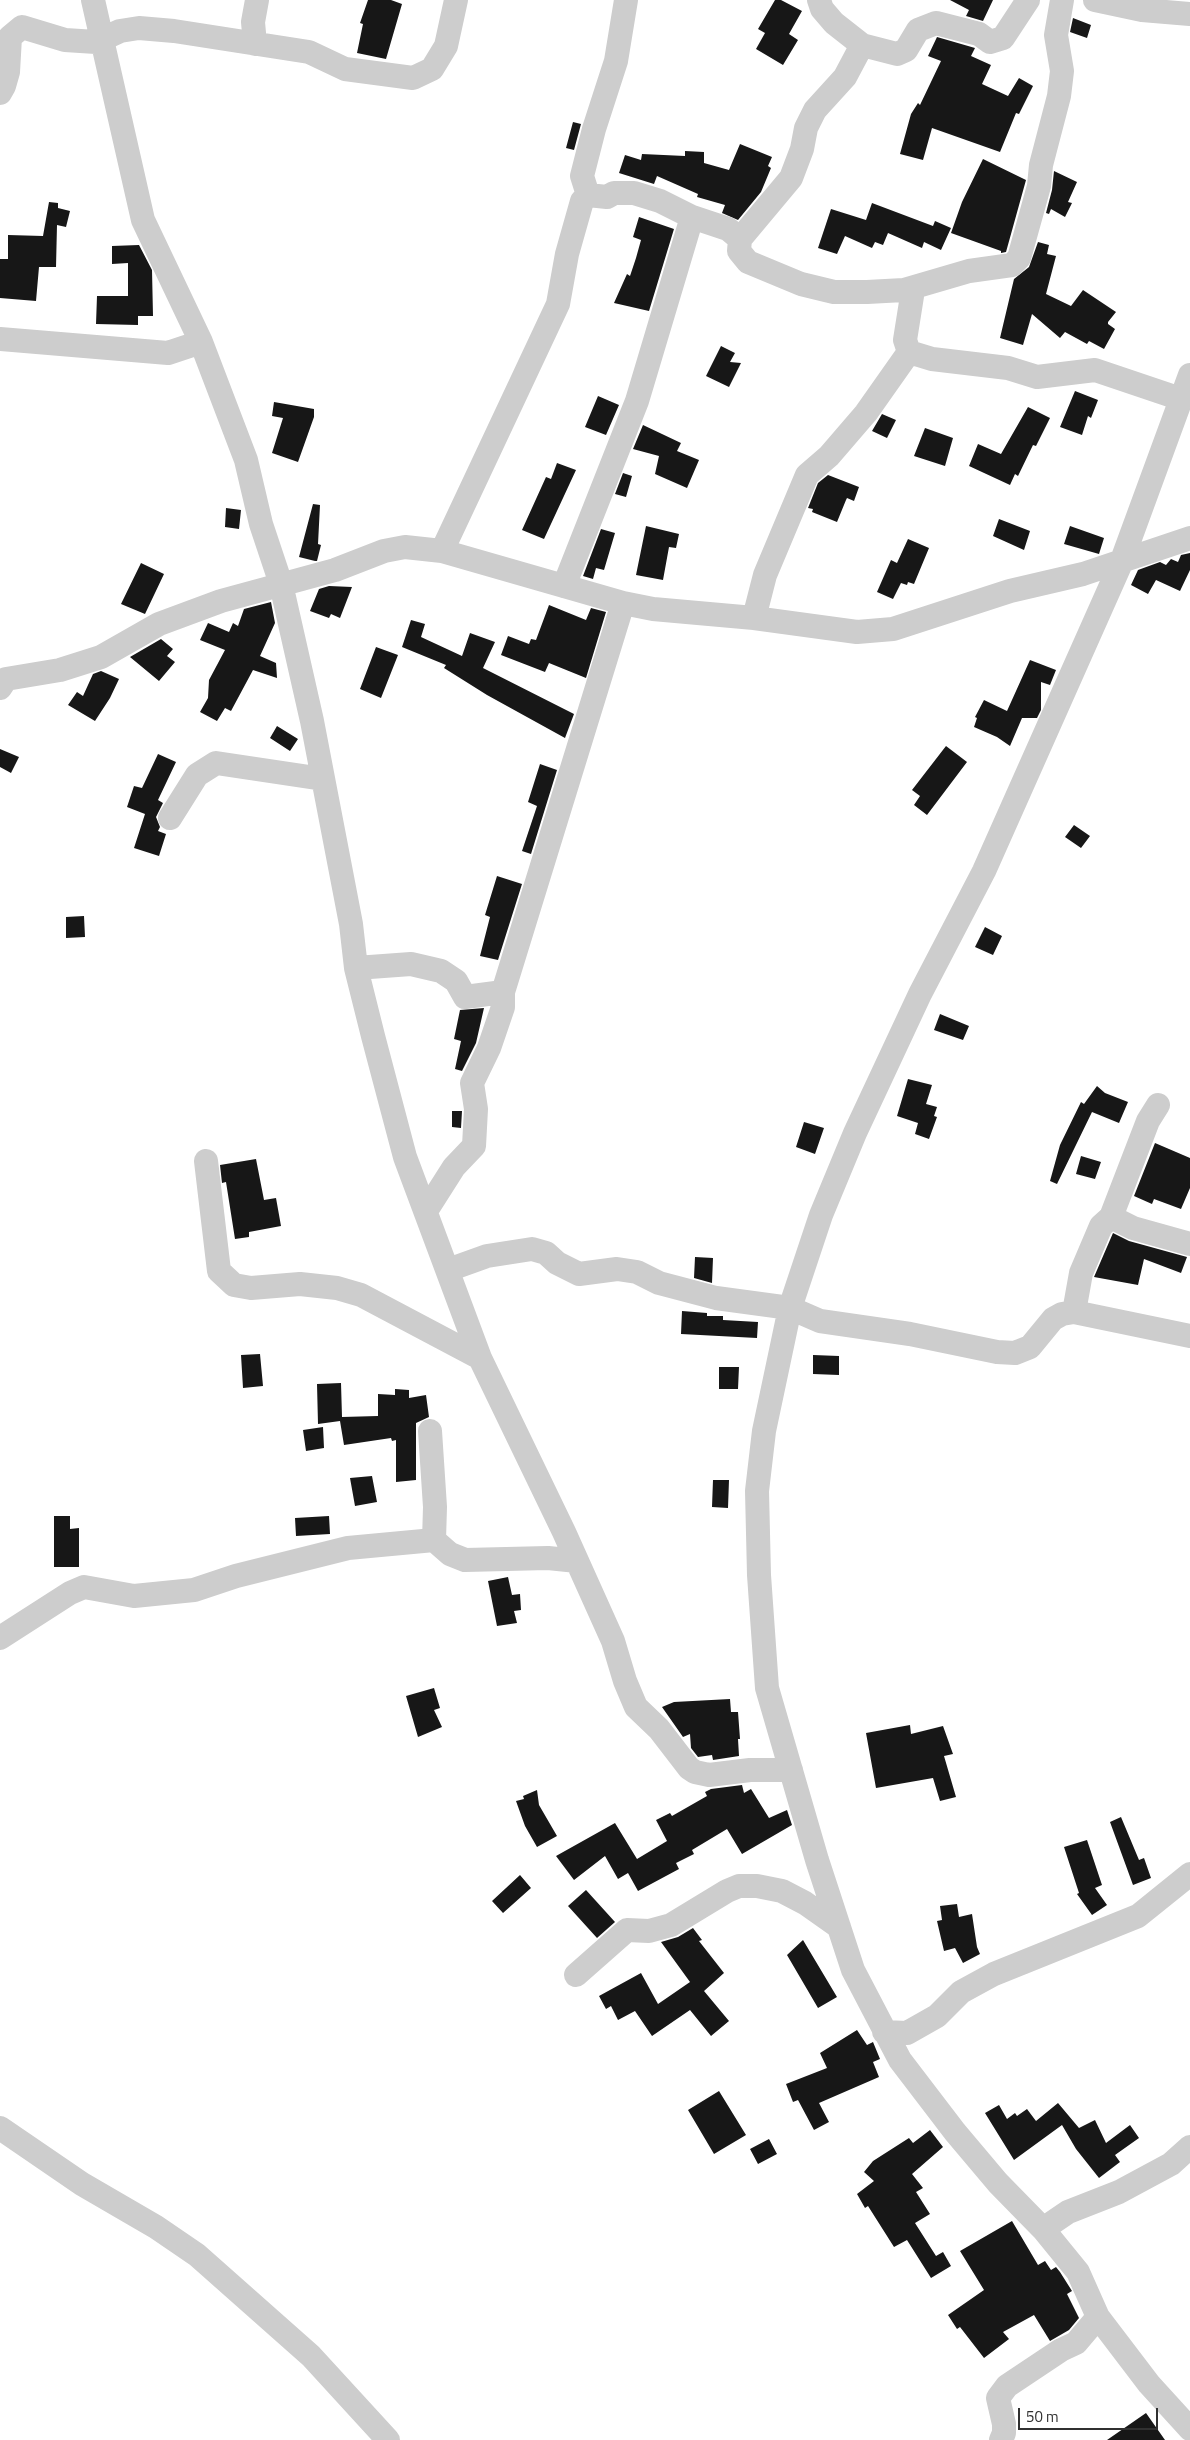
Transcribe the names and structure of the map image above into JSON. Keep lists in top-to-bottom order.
{
  "scale_bar": "50 m"
}
